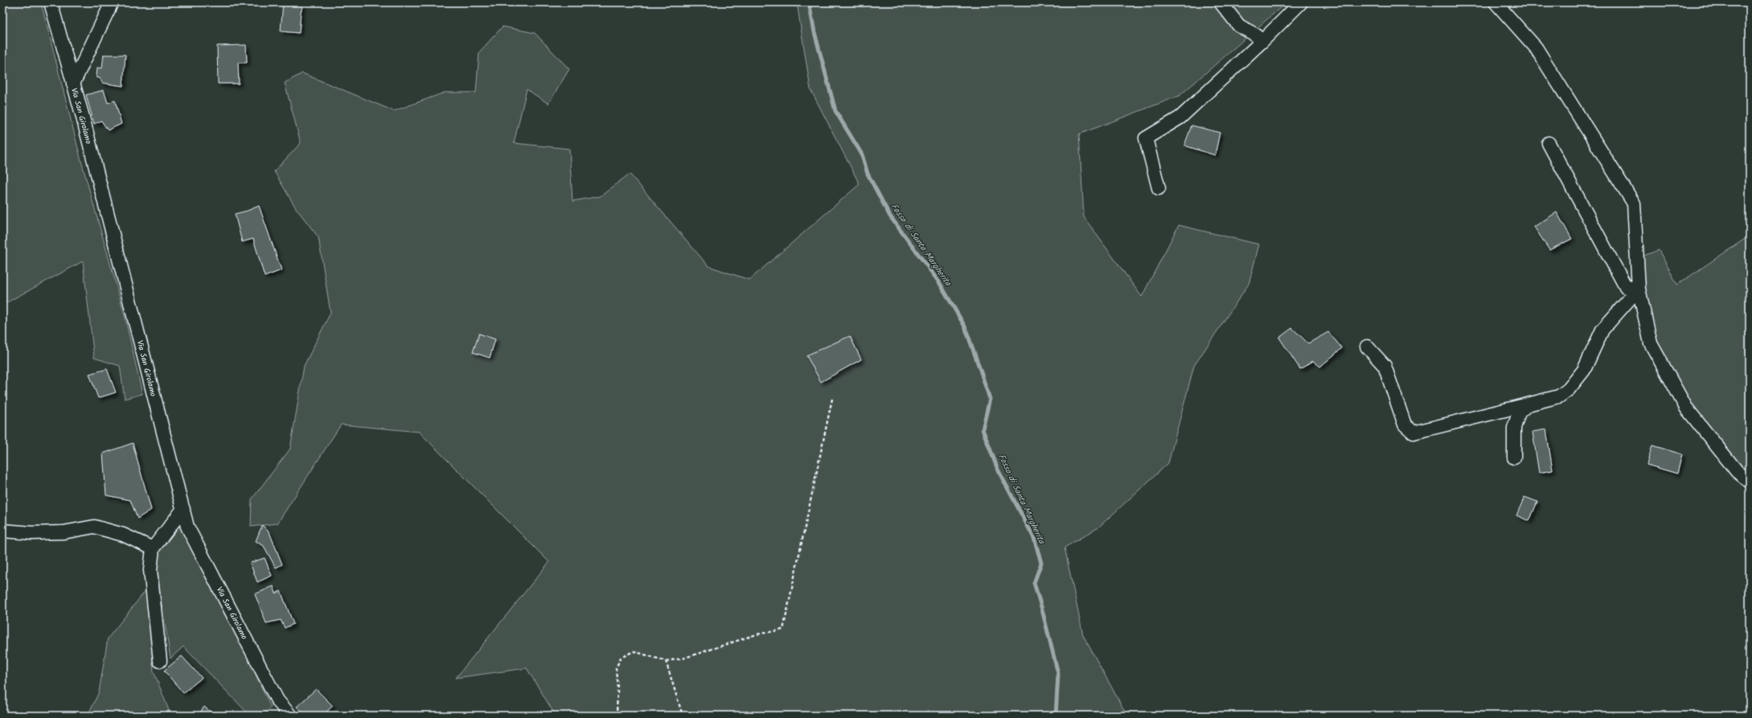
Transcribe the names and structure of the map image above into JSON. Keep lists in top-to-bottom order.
{
  "streets": {
    "street": ["Via San Girolamo"]
  },
  "water": ["Fosso di Santa Margherita"]
}
